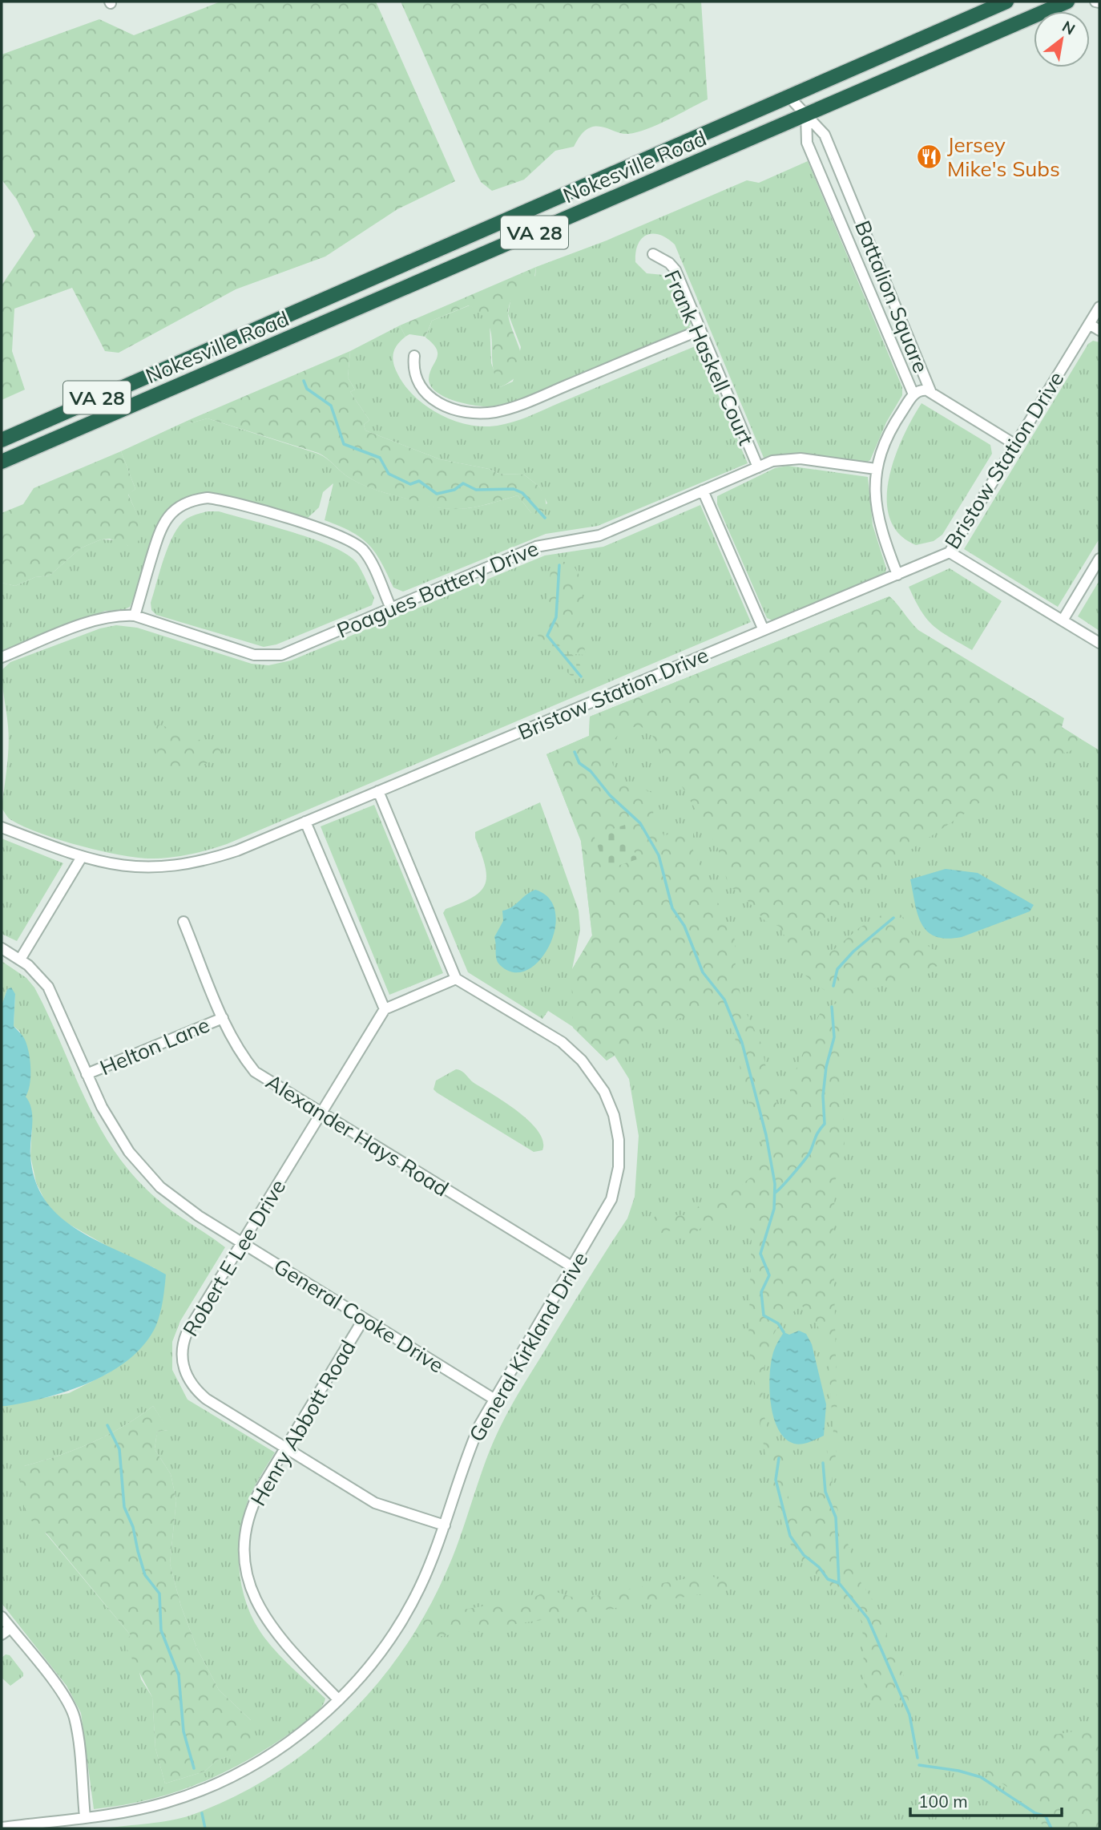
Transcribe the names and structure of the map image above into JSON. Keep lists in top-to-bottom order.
{
  "streets": {
    "highway": ["Nokesville Road", "VA 28"],
    "street": [
      "Battalion Square",
      "Frank Haskell Court",
      "Bristow Station Drive",
      "Poagues Battery Drive",
      "Helton Lane",
      "Alexander Hays Road",
      "Robert E Lee Drive",
      "General Cooke Drive",
      "General Kirkland Drive",
      "Henry Abbott Road"
    ]
  },
  "crossings": [
    ["Nokesville Road", "Battalion Square"],
    ["Battalion Square", "Bristow Station Drive"],
    ["Frank Haskell Court", "Poagues Battery Drive"],
    ["Helton Lane", "Alexander Hays Road"],
    ["Helton Lane", "General Cooke Drive"],
    ["Alexander Hays Road", "Robert E Lee Drive"],
    ["Alexander Hays Road", "General Kirkland Drive"],
    ["Robert E Lee Drive", "General Cooke Drive"],
    ["Robert E Lee Drive", "General Kirkland Drive"],
    ["Robert E Lee Drive", "Henry Abbott Road"],
    ["General Cooke Drive", "General Kirkland Drive"],
    ["General Cooke Drive", "Henry Abbott Road"],
    ["General Kirkland Drive", "Henry Abbott Road"]
  ],
  "places": {
    "restaurant": ["Jersey Mike's Subs"]
  },
  "scale_bar": "100 m",
  "north": "top right"
}
